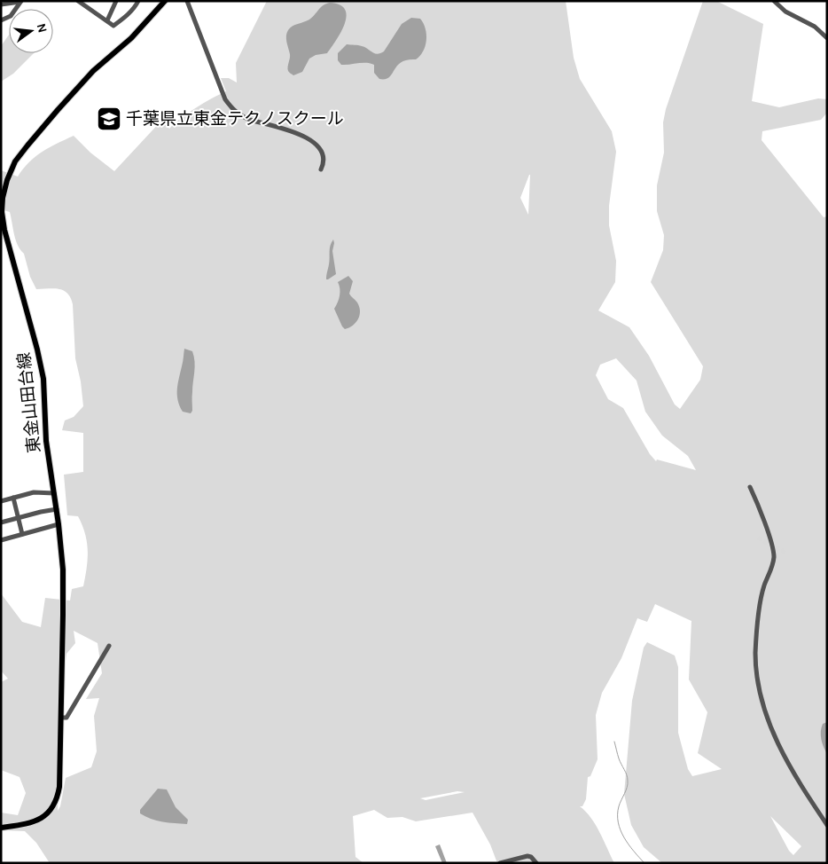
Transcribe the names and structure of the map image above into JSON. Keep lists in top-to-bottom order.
{
  "streets": {
    "main road": ["東金山田台線"]
  },
  "places": {
    "school or university": ["千葉県立東金テクノスクール"]
  },
  "north": "right"
}
